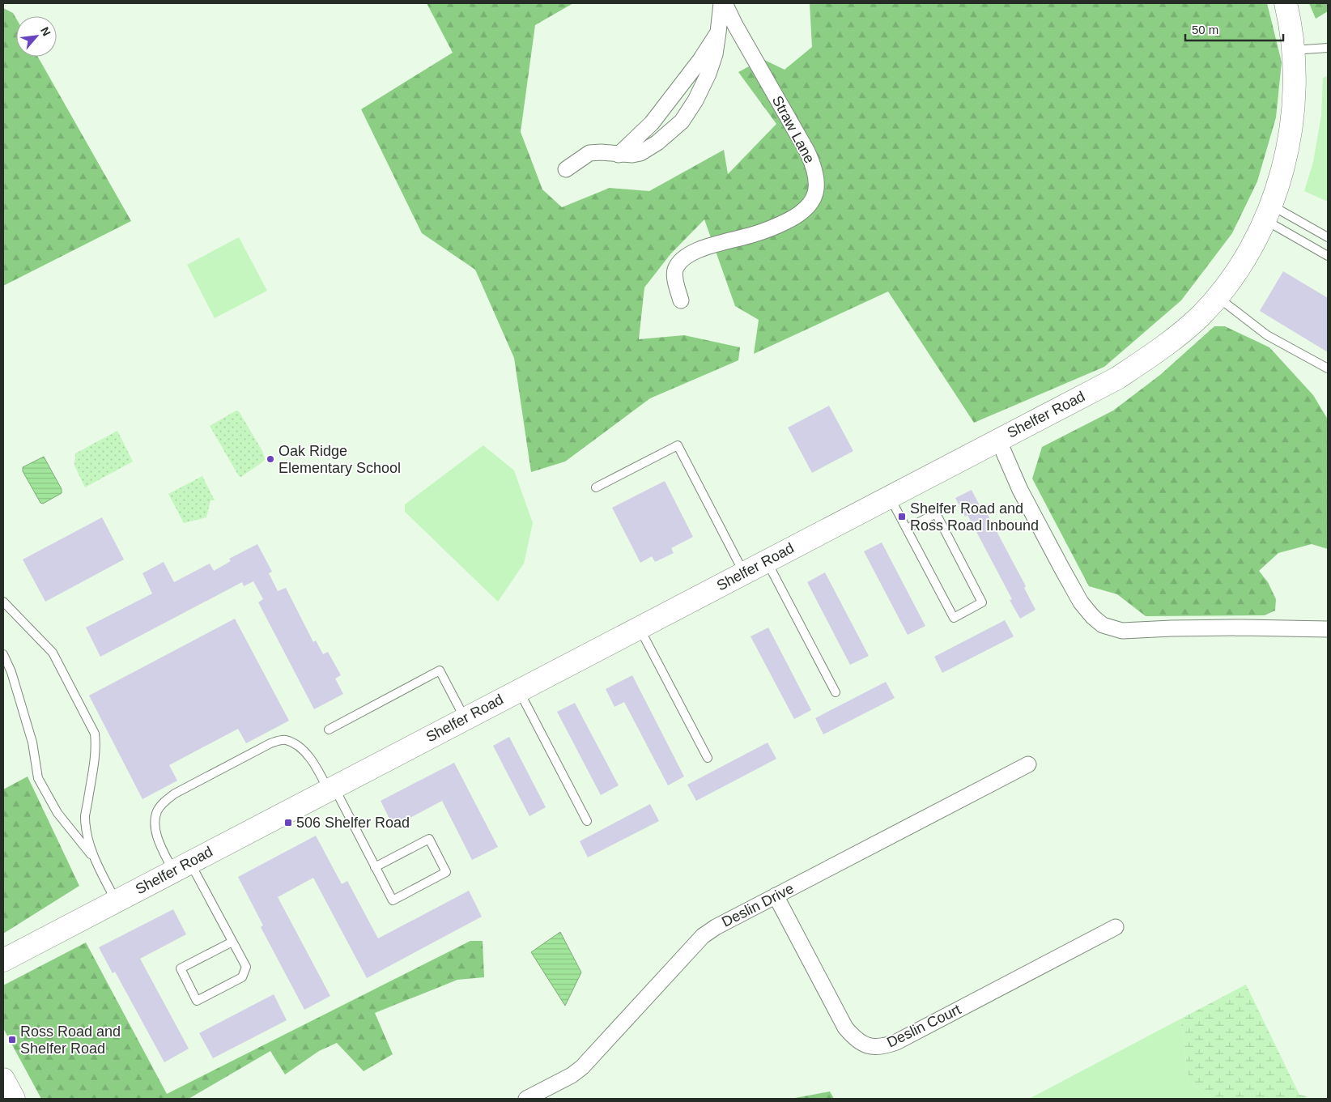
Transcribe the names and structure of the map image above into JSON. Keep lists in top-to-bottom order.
{
  "streets": {
    "street": [
      "Straw Lane",
      "Shelfer Road",
      "Deslin Drive",
      "Deslin Court"
    ]
  },
  "crossings": [
    ["Deslin Drive", "Deslin Court"]
  ],
  "places": {
    "other": ["Oak Ridge Elementary School"],
    "transit": ["Shelfer Road and Ross Road Inbound", "506 Shelfer Road", "Ross Road and Shelfer Road"]
  },
  "scale_bar": "50 m",
  "north": "top right"
}
